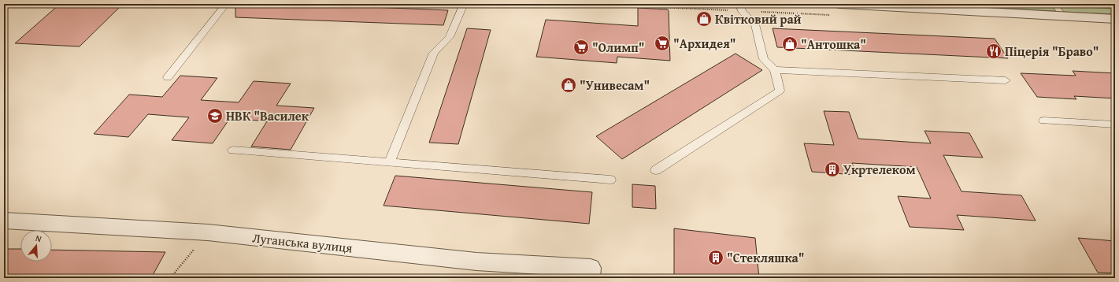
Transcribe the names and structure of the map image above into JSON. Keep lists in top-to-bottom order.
{
  "streets": {
    "street": ["Луганська вулиця"]
  },
  "places": {
    "shop": ["Квітковий рай", "\"Антошка\"", "\"Унивесам\""],
    "supermarket": ["\"Архидея\"", "\"Олимп\""],
    "restaurant": ["Піцерія \"Браво\""],
    "school or university": ["НВК \"Василек"],
    "building": ["Укртелеком", "\"Стекляшка\""]
  },
  "north": "top"
}
